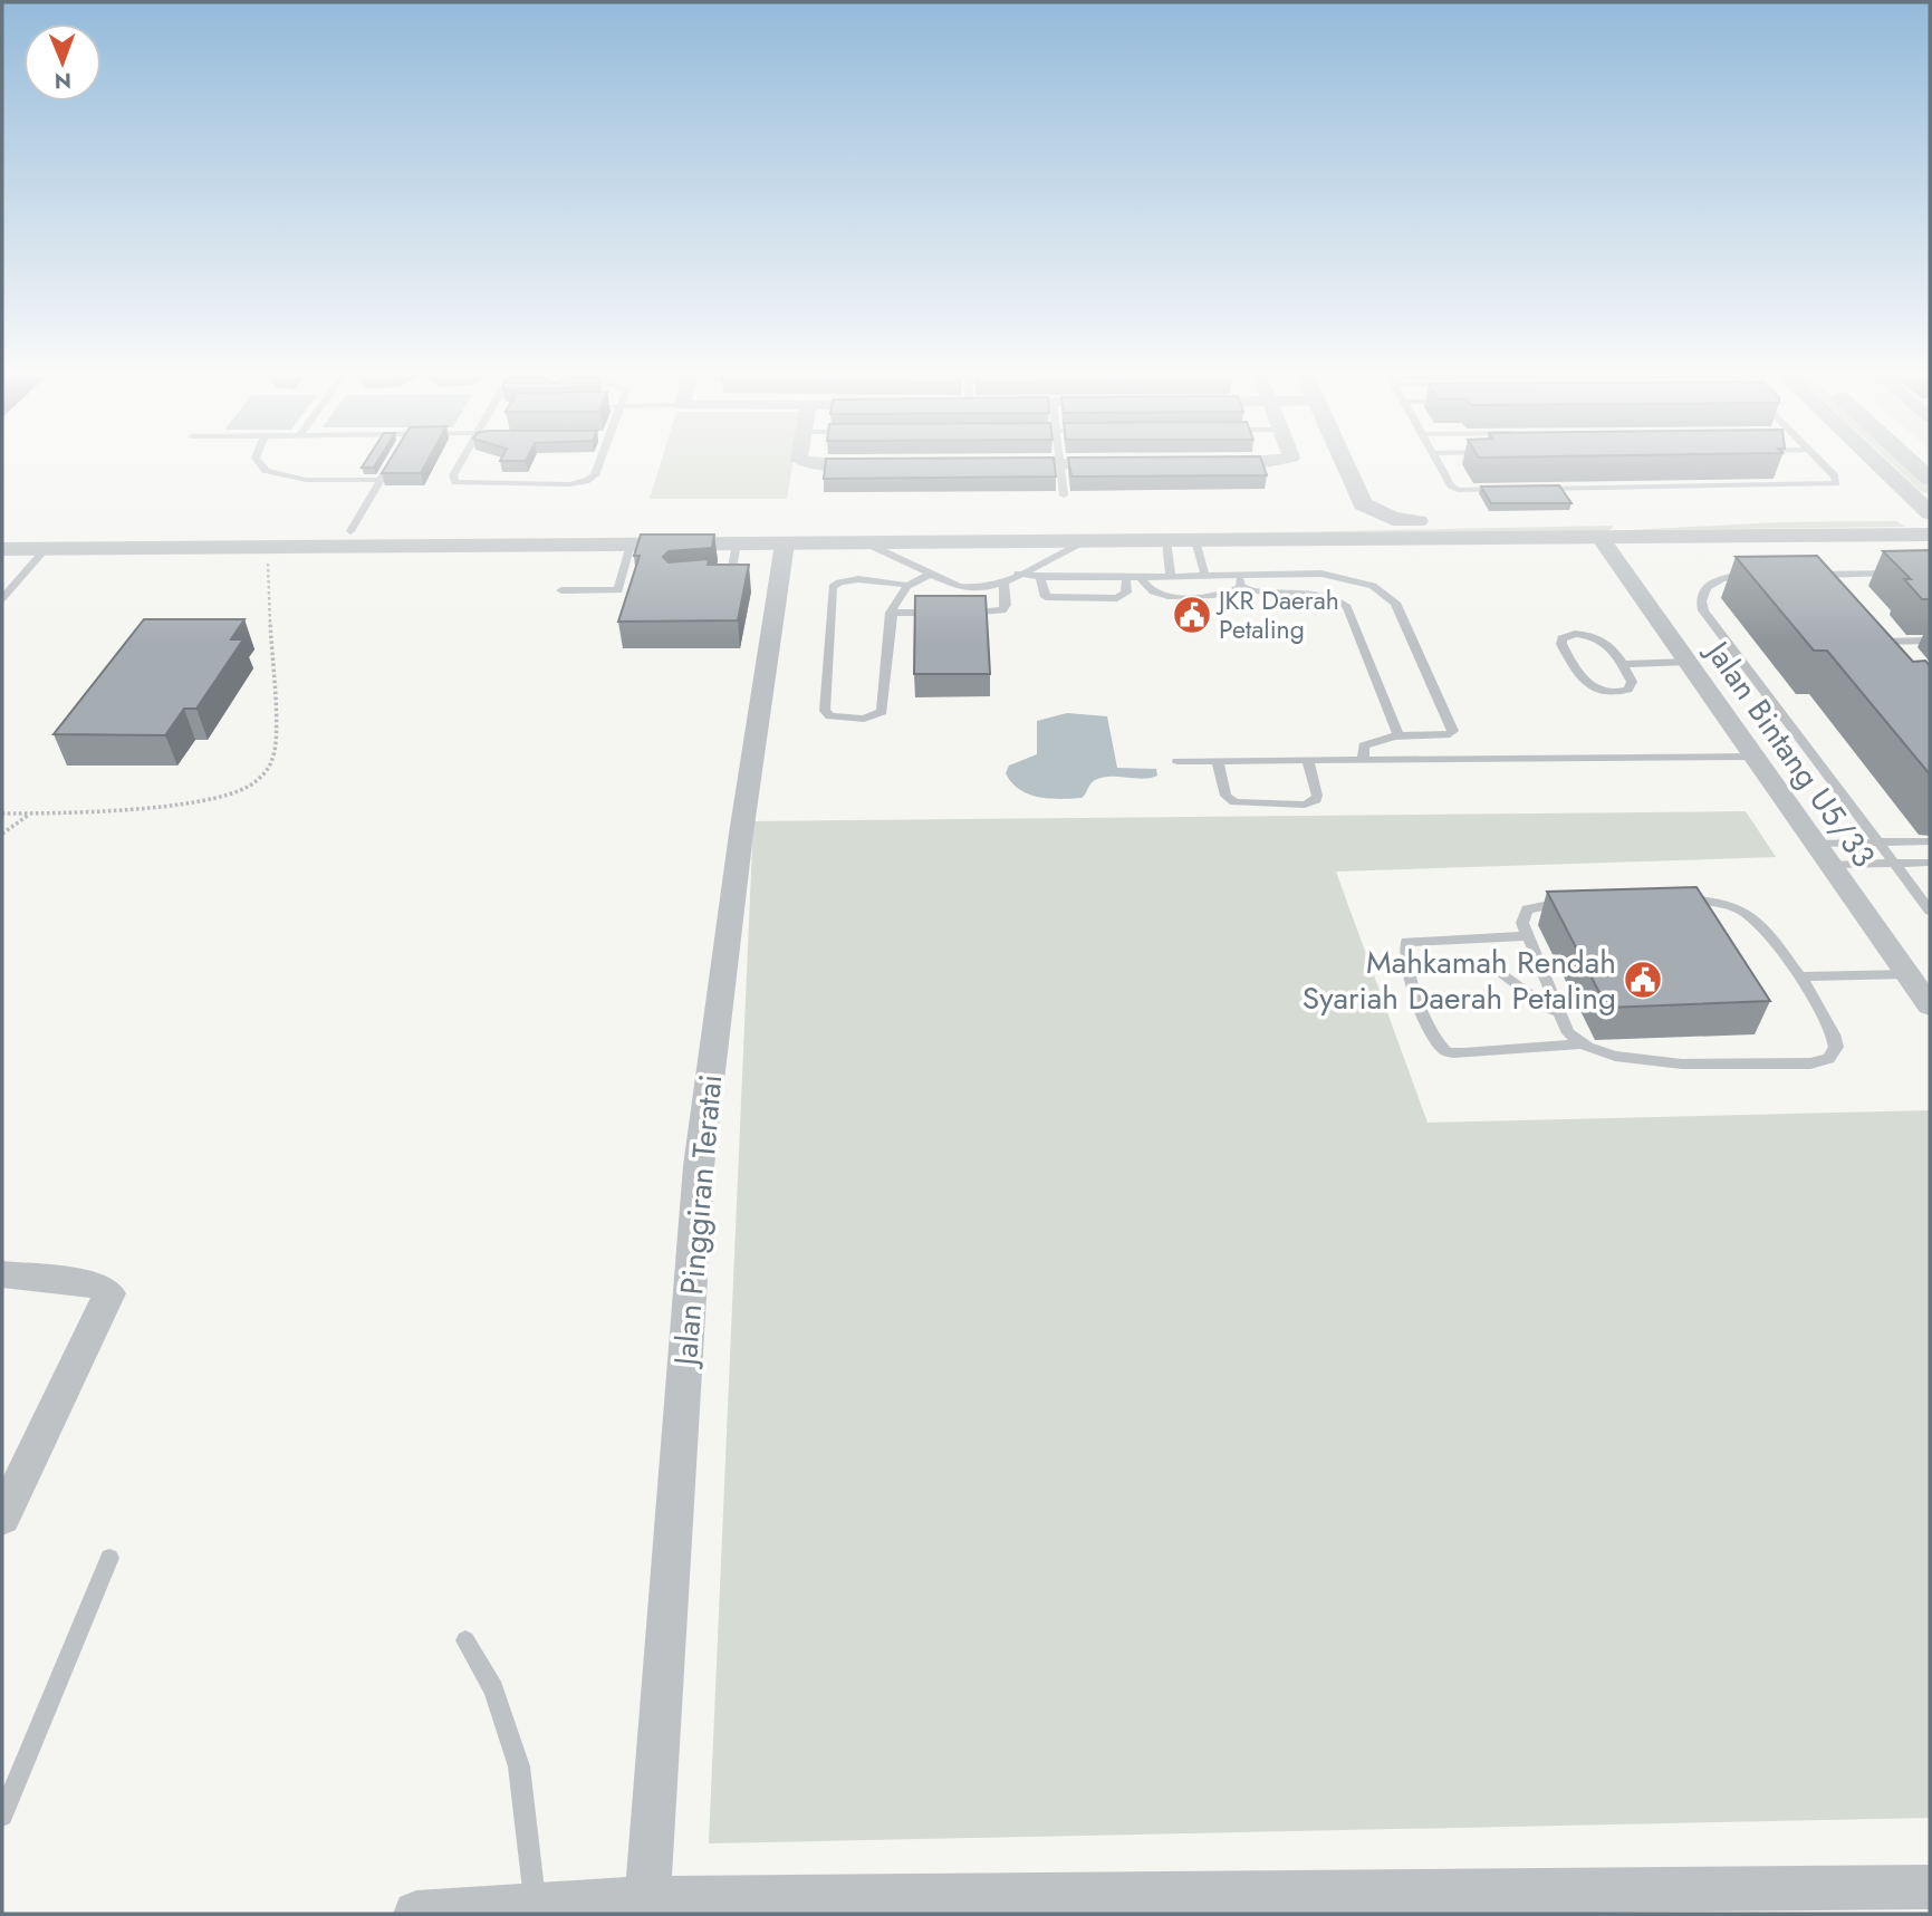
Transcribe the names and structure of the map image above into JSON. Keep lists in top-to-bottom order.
{
  "streets": {
    "street": ["Jalan Bintang U5/33", "Jalan Pinggiran Teratai"]
  },
  "places": {
    "public building": ["JKR Daerah Petaling", "Mahkamah Rendah Syariah Daerah Petaling"]
  },
  "north": "bottom"
}
